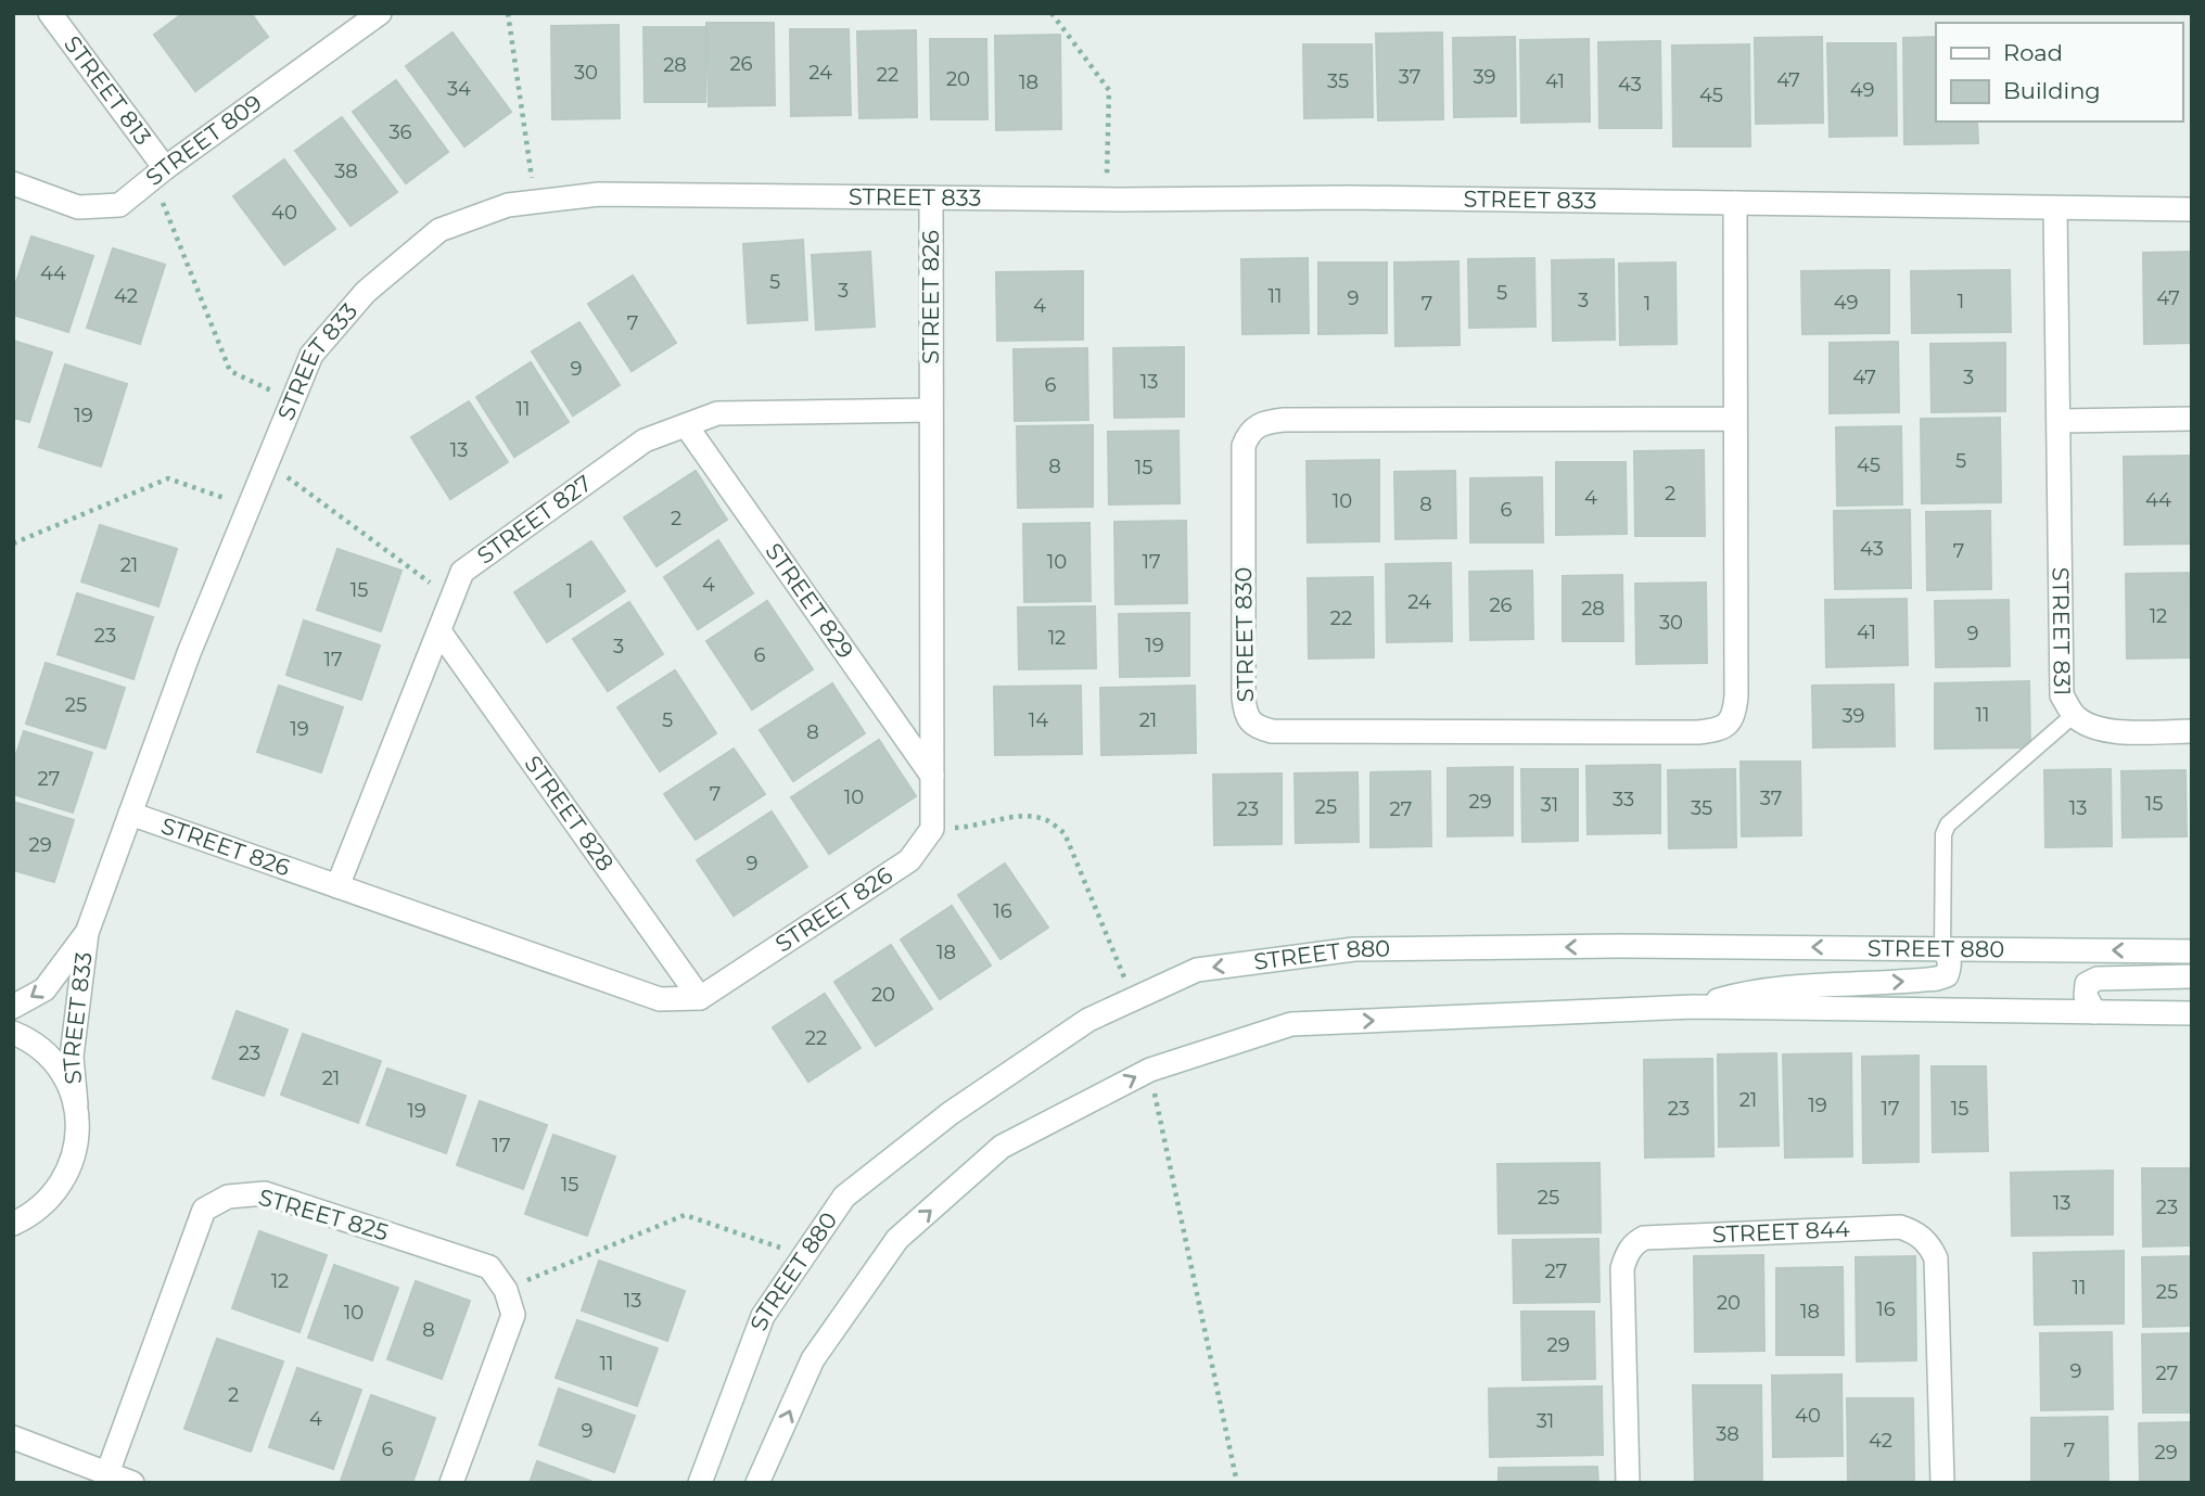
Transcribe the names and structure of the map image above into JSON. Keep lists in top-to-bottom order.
{
  "streets": {
    "street": [
      "STREET 813",
      "STREET 809",
      "STREET 833",
      "STREET 826",
      "STREET 827",
      "STREET 829",
      "STREET 831",
      "STREET 830",
      "STREET 828",
      "STREET 880",
      "STREET 825",
      "STREET 844"
    ]
  },
  "crossings": [
    ["STREET 813", "STREET 809"],
    ["STREET 833", "STREET 826"],
    ["STREET 833", "STREET 831"],
    ["STREET 833", "STREET 830"],
    ["STREET 826", "STREET 827"],
    ["STREET 826", "STREET 829"],
    ["STREET 826", "STREET 828"],
    ["STREET 827", "STREET 829"],
    ["STREET 827", "STREET 828"]
  ],
  "house_numbers": [
    "26",
    "28",
    "30",
    "24",
    "22",
    "37",
    "39",
    "20",
    "47",
    "35",
    "41",
    "18",
    "43",
    "34",
    "49",
    "45",
    "36",
    "38",
    "40",
    "44",
    "5",
    "3",
    "5",
    "42",
    "11",
    "9",
    "47",
    "3",
    "1",
    "49",
    "7",
    "1",
    "4",
    "7",
    "9",
    "47",
    "3",
    "13",
    "6",
    "11",
    "19",
    "13",
    "5",
    "45",
    "8",
    "15",
    "2",
    "4",
    "44",
    "10",
    "8",
    "6",
    "2",
    "43",
    "7",
    "10",
    "17",
    "21",
    "4",
    "15",
    "1",
    "24",
    "26",
    "28",
    "12",
    "22",
    "30",
    "41",
    "9",
    "23",
    "12",
    "19",
    "3",
    "6",
    "17",
    "25",
    "11",
    "39",
    "5",
    "14",
    "21",
    "19",
    "8",
    "27",
    "7",
    "10",
    "37",
    "33",
    "29",
    "15",
    "31",
    "25",
    "35",
    "13",
    "23",
    "27",
    "29",
    "9",
    "16",
    "18",
    "20",
    "22",
    "23",
    "21",
    "21",
    "19",
    "23",
    "17",
    "15",
    "19",
    "17",
    "15",
    "25",
    "13",
    "23",
    "27",
    "12",
    "11",
    "25",
    "13",
    "20",
    "16",
    "18",
    "10",
    "8",
    "29",
    "11",
    "9",
    "27",
    "2",
    "40",
    "4",
    "31",
    "9",
    "38",
    "42",
    "6",
    "7",
    "29"
  ],
  "legend": ["Road", "Building"]
}
